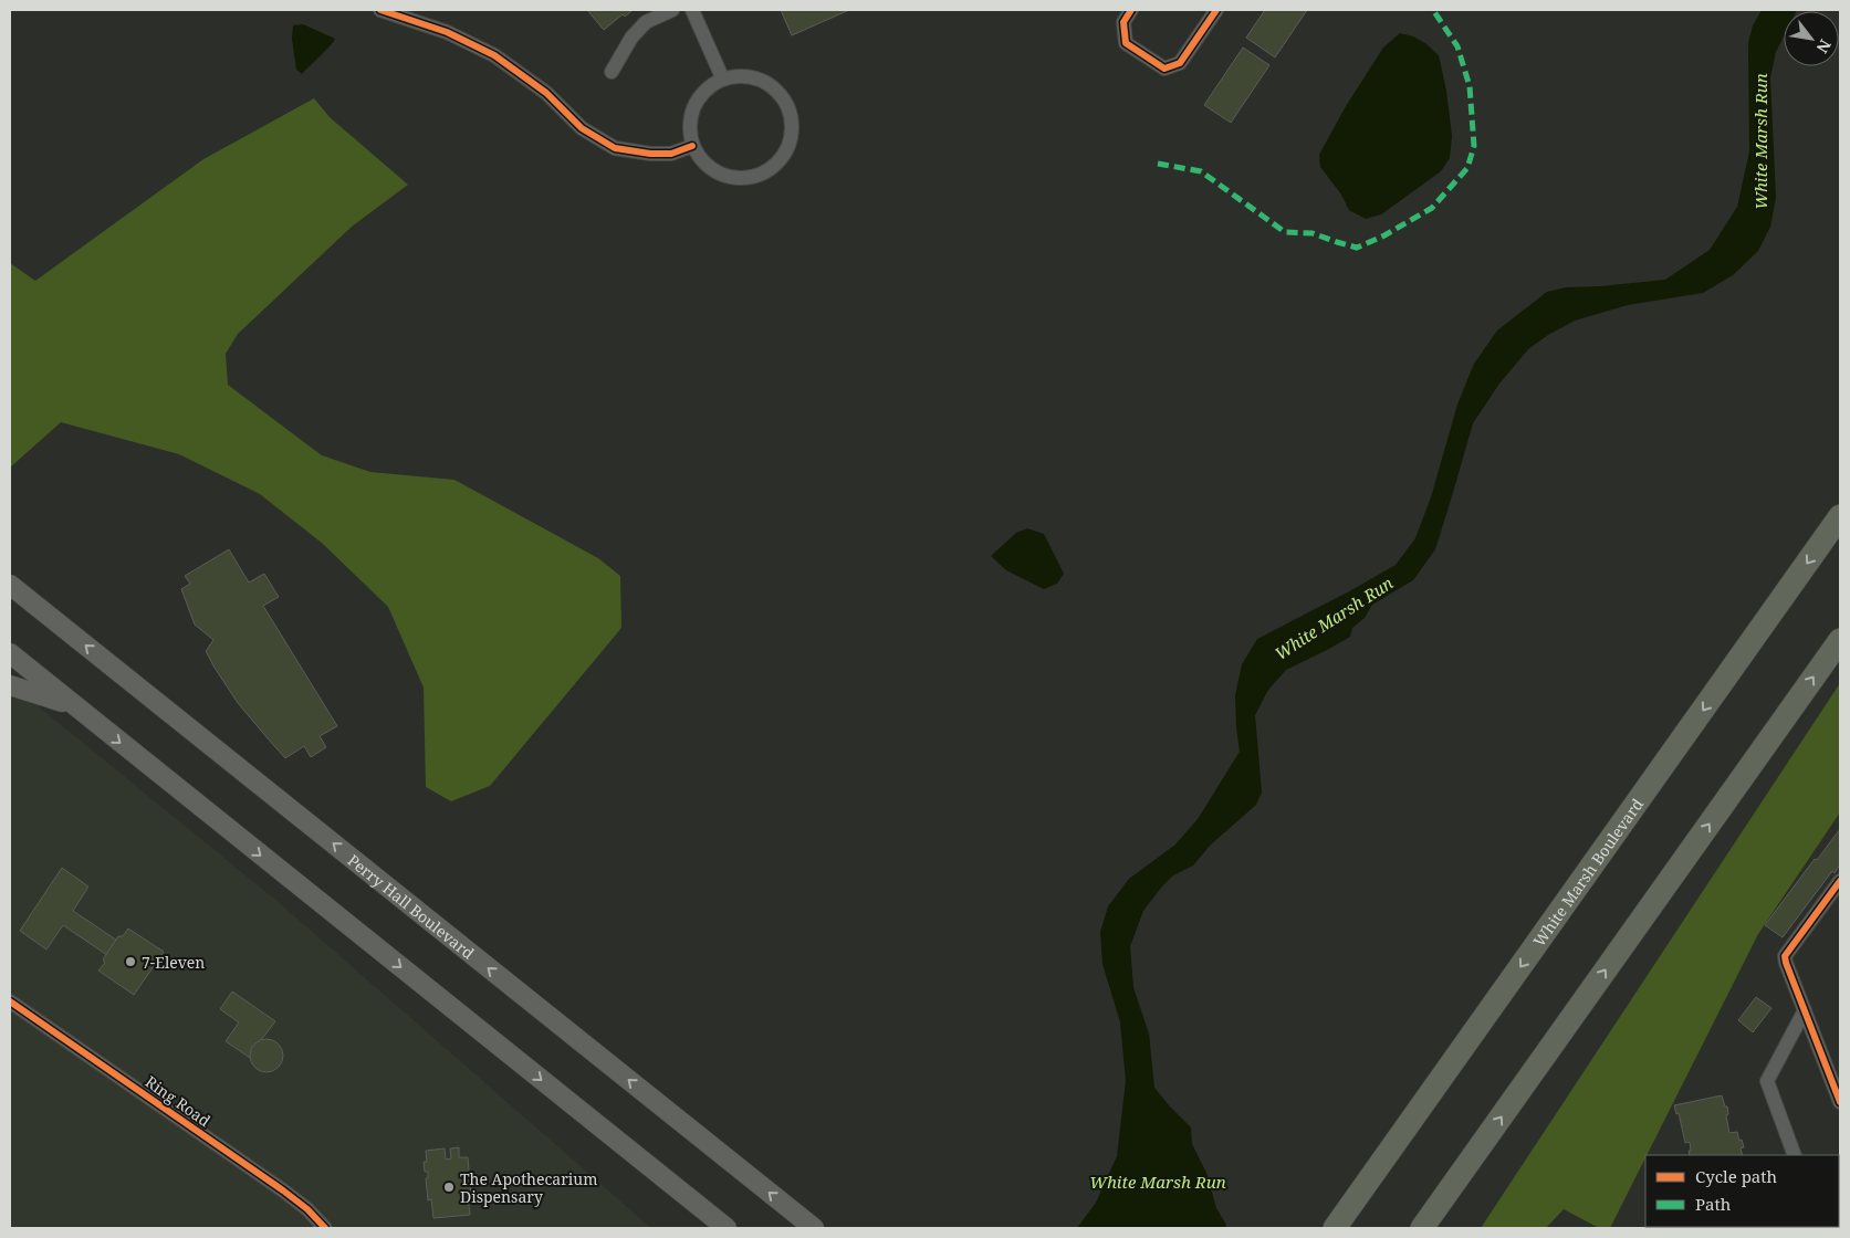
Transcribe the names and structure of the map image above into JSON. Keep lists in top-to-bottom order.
{
  "streets": {
    "highway": ["White Marsh Boulevard"],
    "main road": ["Perry Hall Boulevard"],
    "street": ["Ring Road"]
  },
  "water": ["White Marsh Run"],
  "places": ["7-Eleven", "The Apothecarium Dispensary"],
  "legend": ["Cycle path", "Path"],
  "north": "bottom right"
}
